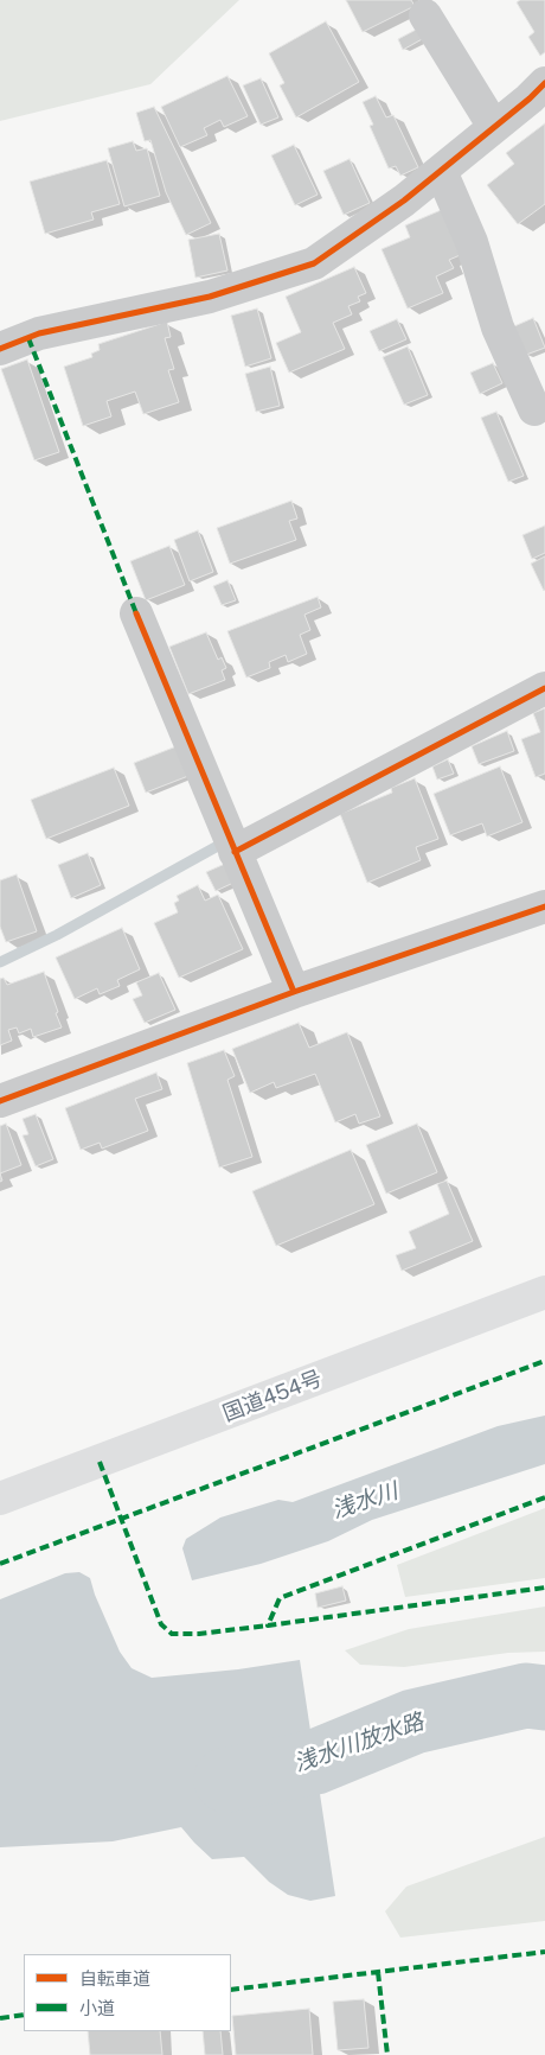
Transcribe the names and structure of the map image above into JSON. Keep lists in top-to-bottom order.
{
  "streets": {
    "highway": ["国道454号"]
  },
  "water": ["浅水川", "浅水川放水路"],
  "legend": ["自転車道", "小道"]
}
